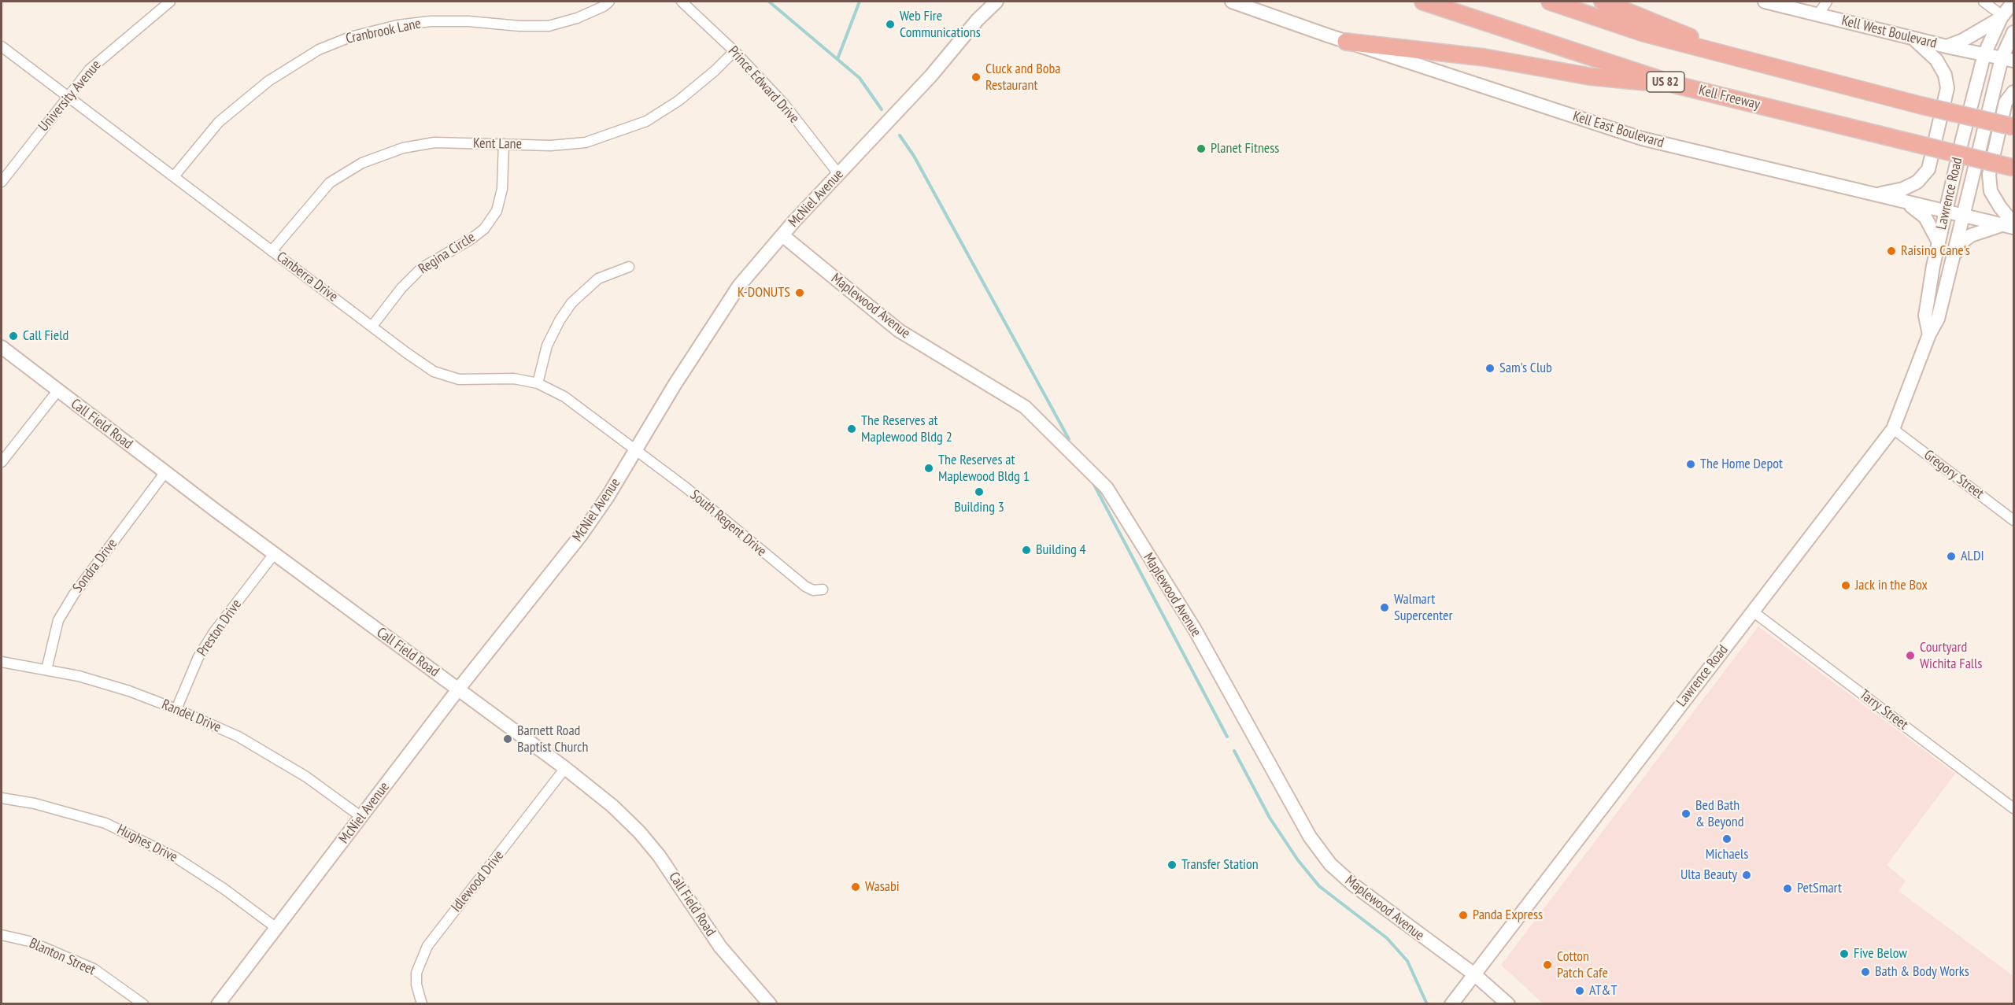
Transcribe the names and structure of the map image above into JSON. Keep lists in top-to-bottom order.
{
  "streets": {
    "highway": ["US 82", "Kell Freeway"],
    "street": [
      "Cranbrook Lane",
      "Kell West Boulevard",
      "Prince Edward Drive",
      "University Avenue",
      "Kell East Boulevard",
      "Kent Lane",
      "Lawrence Road",
      "McNiel Avenue",
      "Regina Circle",
      "Canberra Drive",
      "Maplewood Avenue",
      "Call Field Road",
      "Gregory Street",
      "South Regent Drive",
      "Sondra Drive",
      "Preston Drive",
      "Tarry Street",
      "Randel Drive",
      "Hughes Drive",
      "Idlewood Drive",
      "Blanton Street"
    ]
  },
  "crossings": [
    ["Cranbrook Lane", "Canberra Drive"],
    ["Kell West Boulevard", "Lawrence Road"],
    ["Prince Edward Drive", "Kent Lane"],
    ["Prince Edward Drive", "McNiel Avenue"],
    ["University Avenue", "Canberra Drive"],
    ["Kell East Boulevard", "Lawrence Road"],
    ["Kent Lane", "Regina Circle"],
    ["Kent Lane", "Canberra Drive"],
    ["Lawrence Road", "Maplewood Avenue"],
    ["Lawrence Road", "Gregory Street"],
    ["Lawrence Road", "Tarry Street"],
    ["McNiel Avenue", "Canberra Drive"],
    ["McNiel Avenue", "Maplewood Avenue"],
    ["McNiel Avenue", "Call Field Road"],
    ["McNiel Avenue", "South Regent Drive"],
    ["McNiel Avenue", "Randel Drive"],
    ["McNiel Avenue", "Hughes Drive"],
    ["Regina Circle", "Canberra Drive"],
    ["Canberra Drive", "South Regent Drive"],
    ["Call Field Road", "Sondra Drive"],
    ["Call Field Road", "Preston Drive"],
    ["Call Field Road", "Idlewood Drive"],
    ["Sondra Drive", "Randel Drive"],
    ["Preston Drive", "Randel Drive"]
  ],
  "places": [
    "Web Fire Communications",
    "Cluck and Boba Restaurant",
    "Planet Fitness",
    "Raising Cane's",
    "K-DONUTS",
    "Call Field",
    "Sam's Club",
    "The Reserves at Maplewood Bldg 2",
    "The Home Depot",
    "The Reserves at Maplewood Bldg 1",
    "Building 3",
    "Building 4",
    "ALDI",
    "Jack in the Box",
    "Walmart Supercenter",
    "Courtyard Wichita Falls",
    "Barnett Road Baptist Church",
    "Bed Bath & Beyond",
    "Michaels",
    "Transfer Station",
    "Ulta Beauty",
    "Wasabi",
    "PetSmart",
    "Panda Express",
    "Five Below",
    "Cotton Patch Cafe",
    "Bath & Body Works",
    "AT&T"
  ]
}
